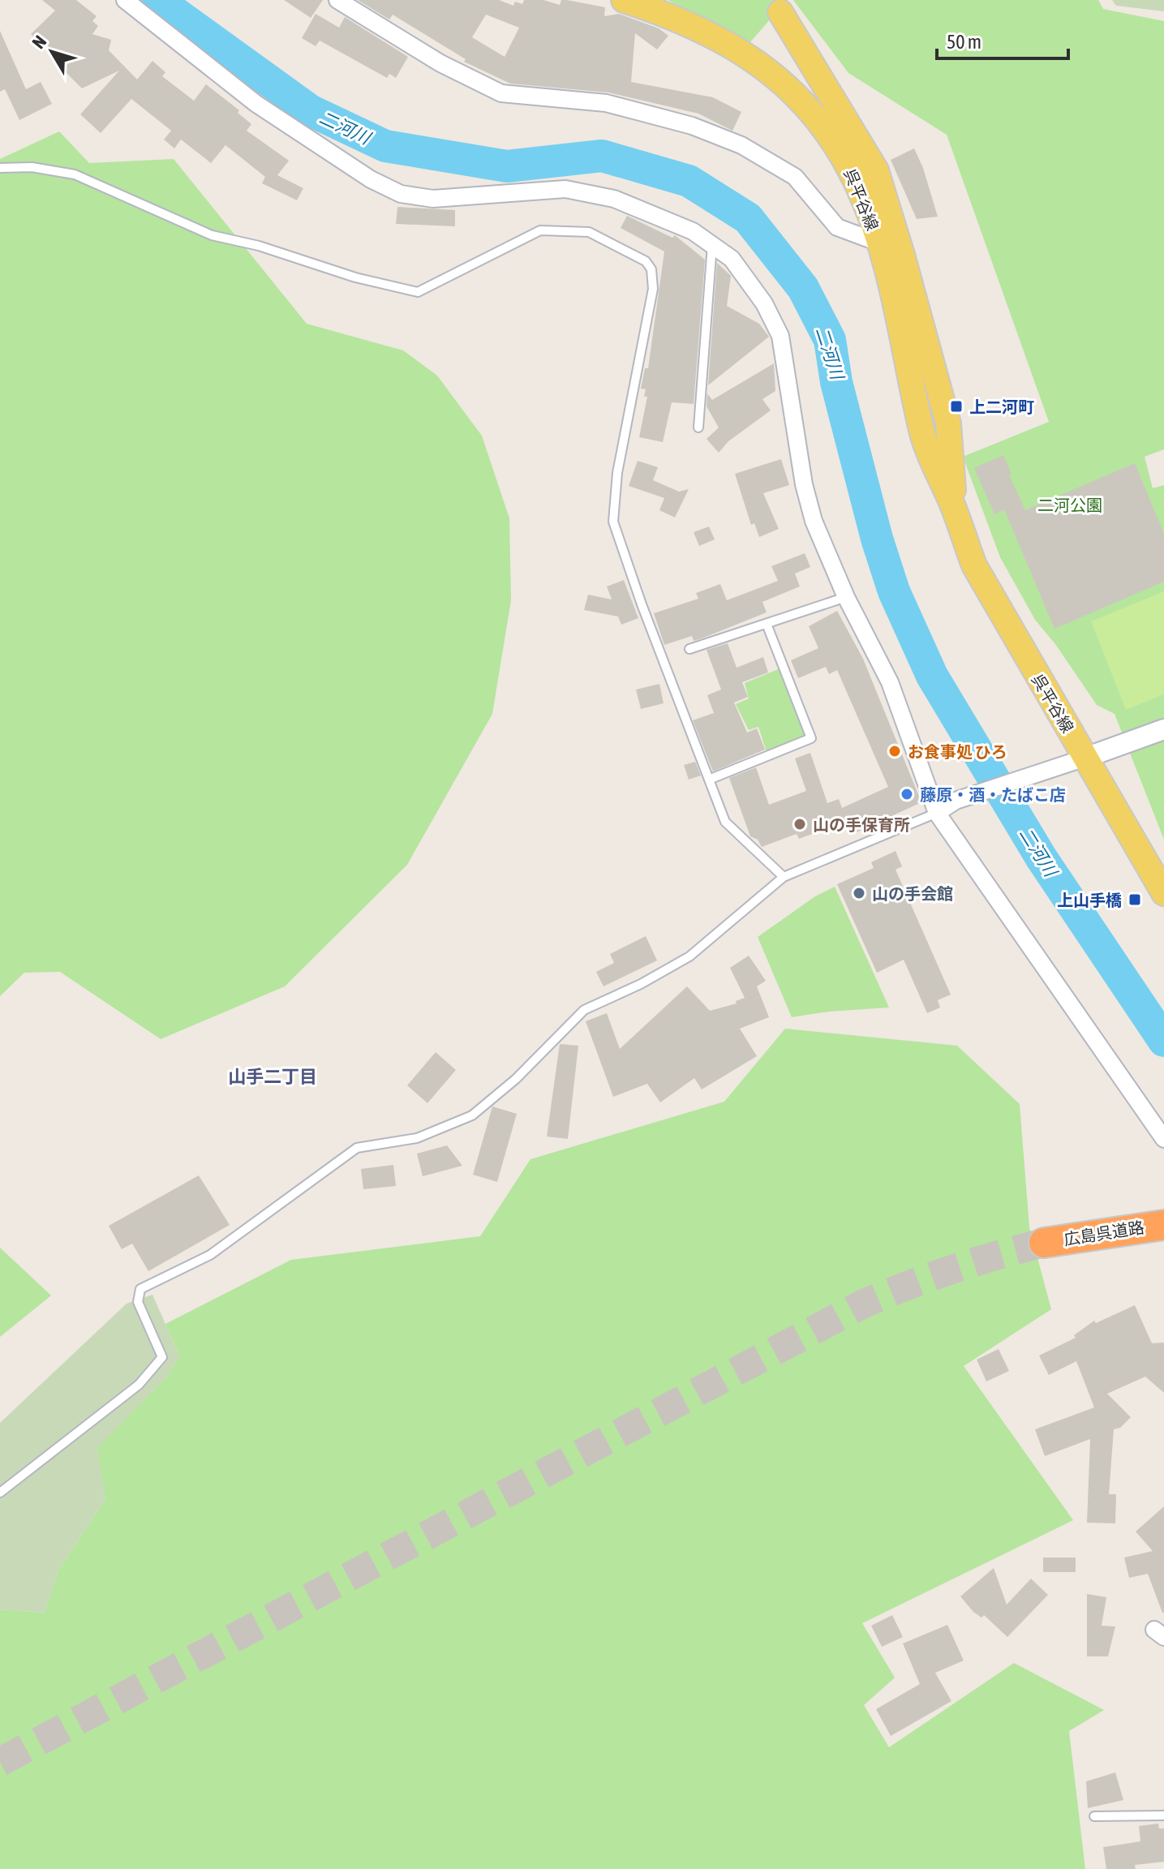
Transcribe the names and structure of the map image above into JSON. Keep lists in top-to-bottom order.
{
  "streets": {
    "highway": ["広島呉道路"],
    "main road": ["呉平谷線"]
  },
  "districts": ["山手二丁目"],
  "water": ["二河川"],
  "parks": ["二河公園"],
  "places": {
    "transit": ["上二河町", "上山手橋"],
    "other": [
      "お食事処 ひろ",
      "藤原・酒・たばこ店",
      "山の手保育所",
      "山の手会館"
    ]
  },
  "scale_bar": "50 m",
  "north": "top left"
}
